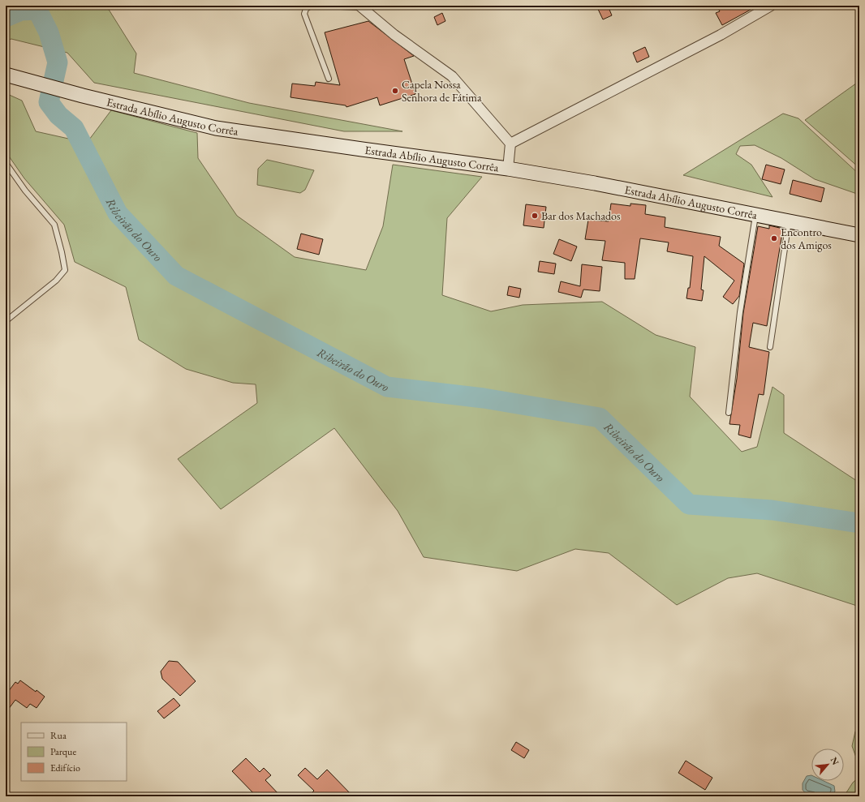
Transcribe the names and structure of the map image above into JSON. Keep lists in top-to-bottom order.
{
  "streets": {
    "main road": ["Estrada Abílio Augusto Corrêa"]
  },
  "water": ["Ribeirão do Ouro"],
  "places": ["Capela Nossa Senhora de Fátima", "Bar dos Machados", "Encontro dos Amigos"],
  "legend": ["Rua", "Parque", "Edifício"],
  "north": "top right"
}
